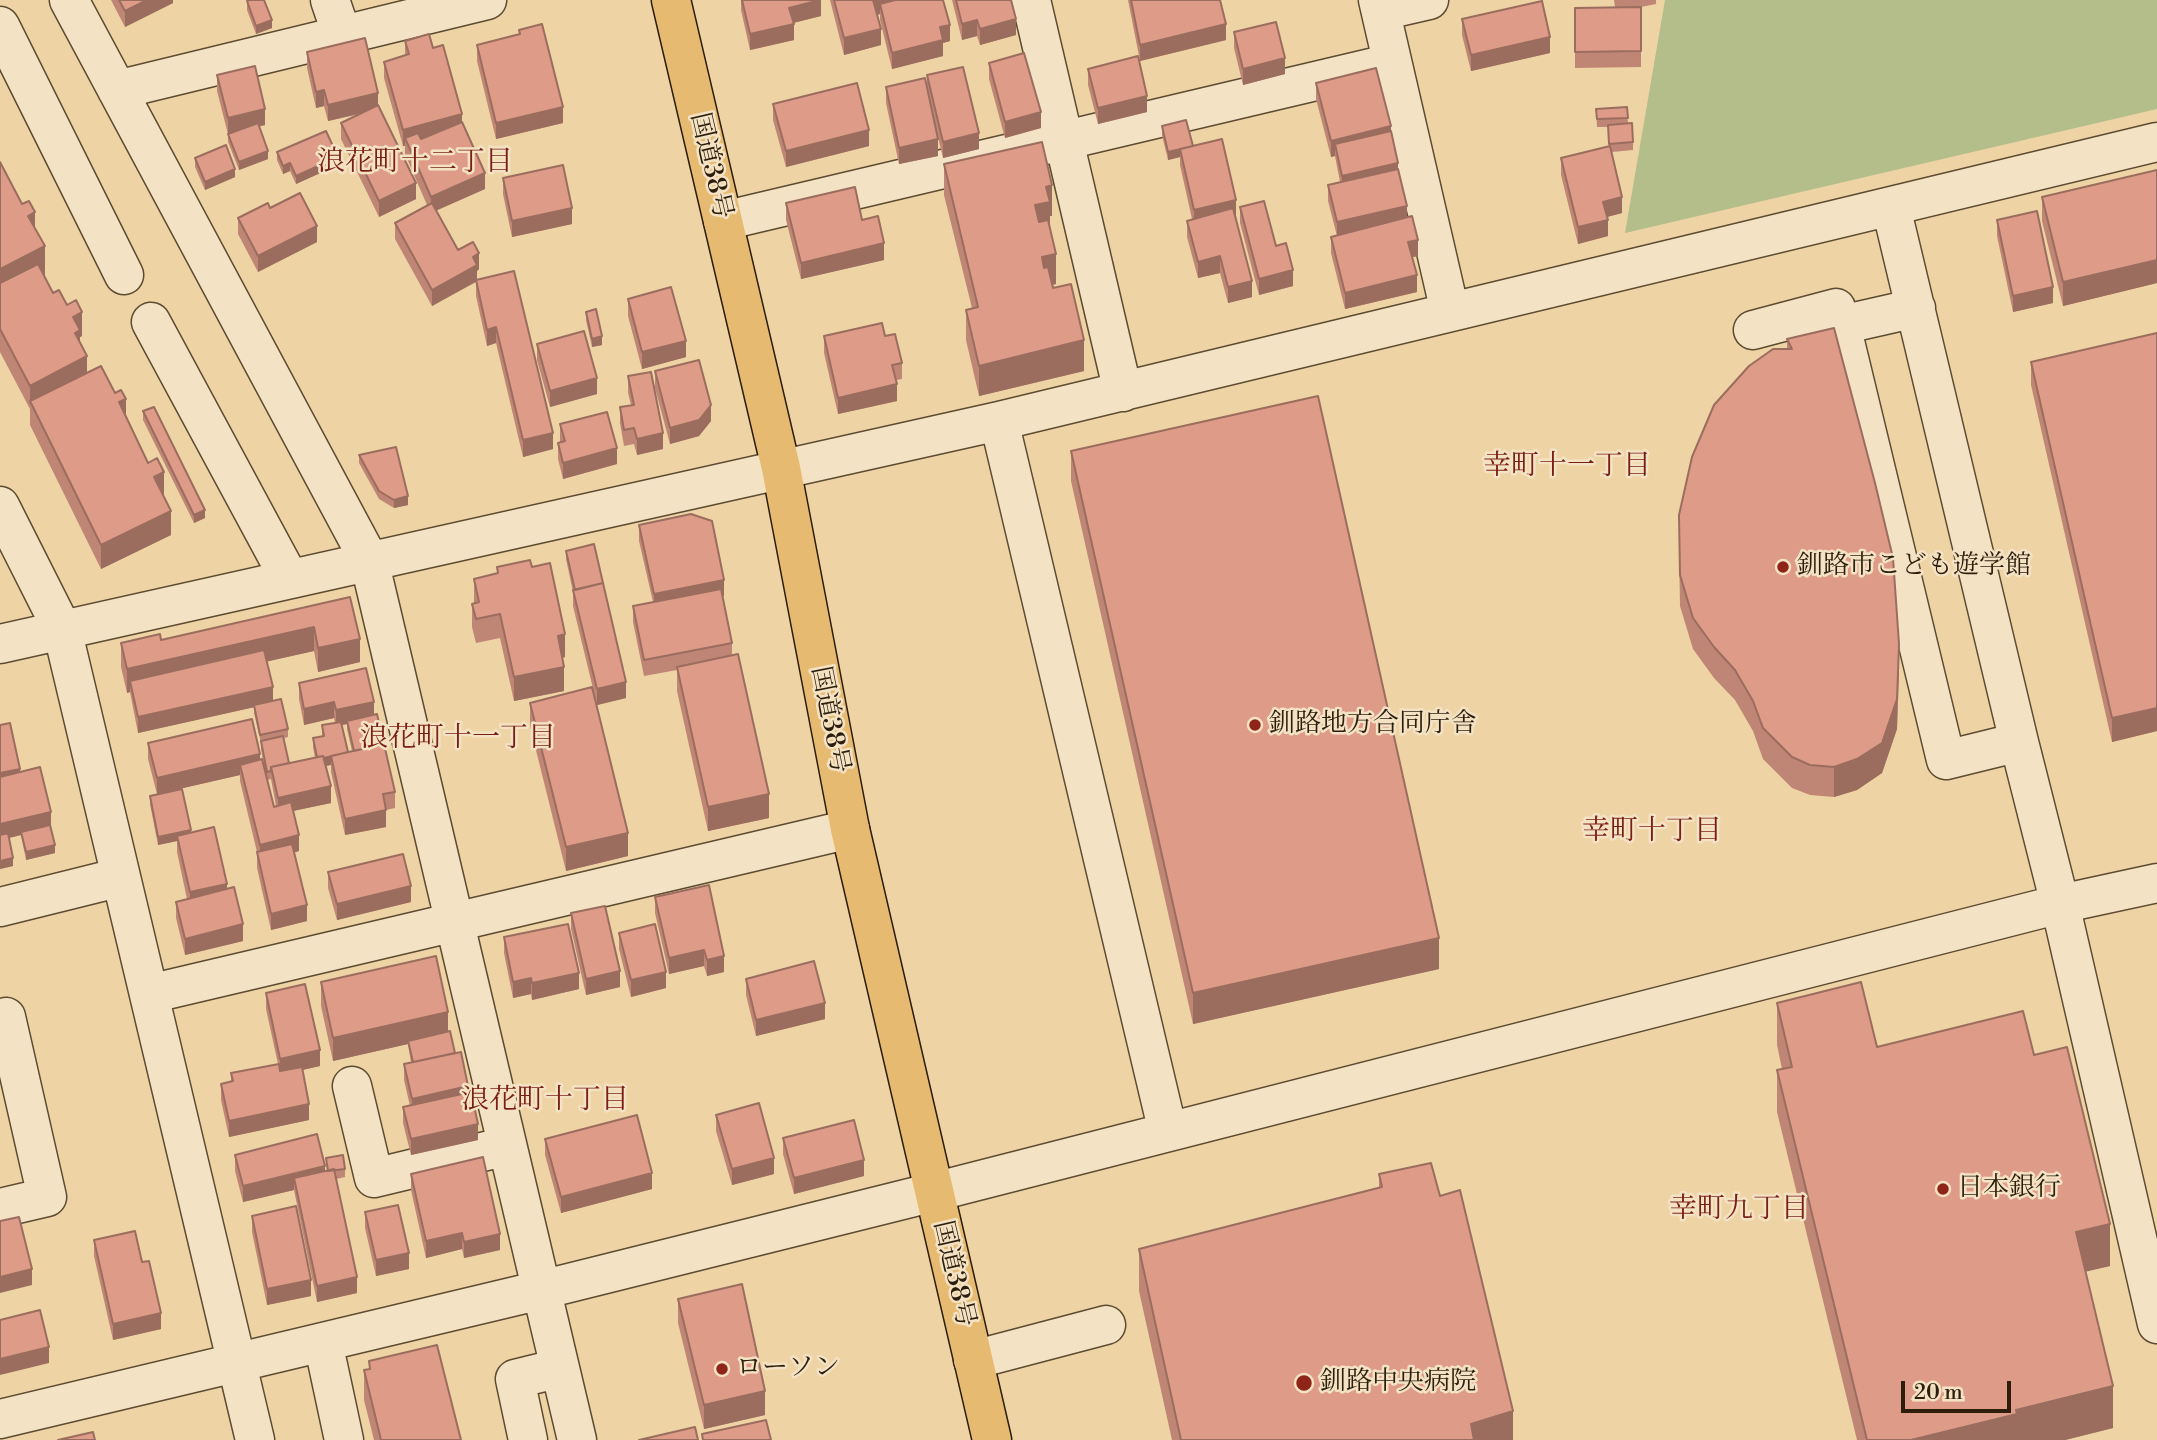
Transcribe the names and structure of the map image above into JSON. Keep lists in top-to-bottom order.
{
  "streets": {
    "highway": ["国道38号"]
  },
  "districts": [
    "浪花町十二丁目",
    "幸町十一丁目",
    "浪花町十一丁目",
    "幸町十丁目",
    "浪花町十丁目",
    "幸町九丁目"
  ],
  "places": [
    "釧路市こども遊学館",
    "釧路地方合同庁舎",
    "日本銀行",
    "ローソン",
    "釧路中央病院"
  ],
  "scale_bar": "20 m"
}
